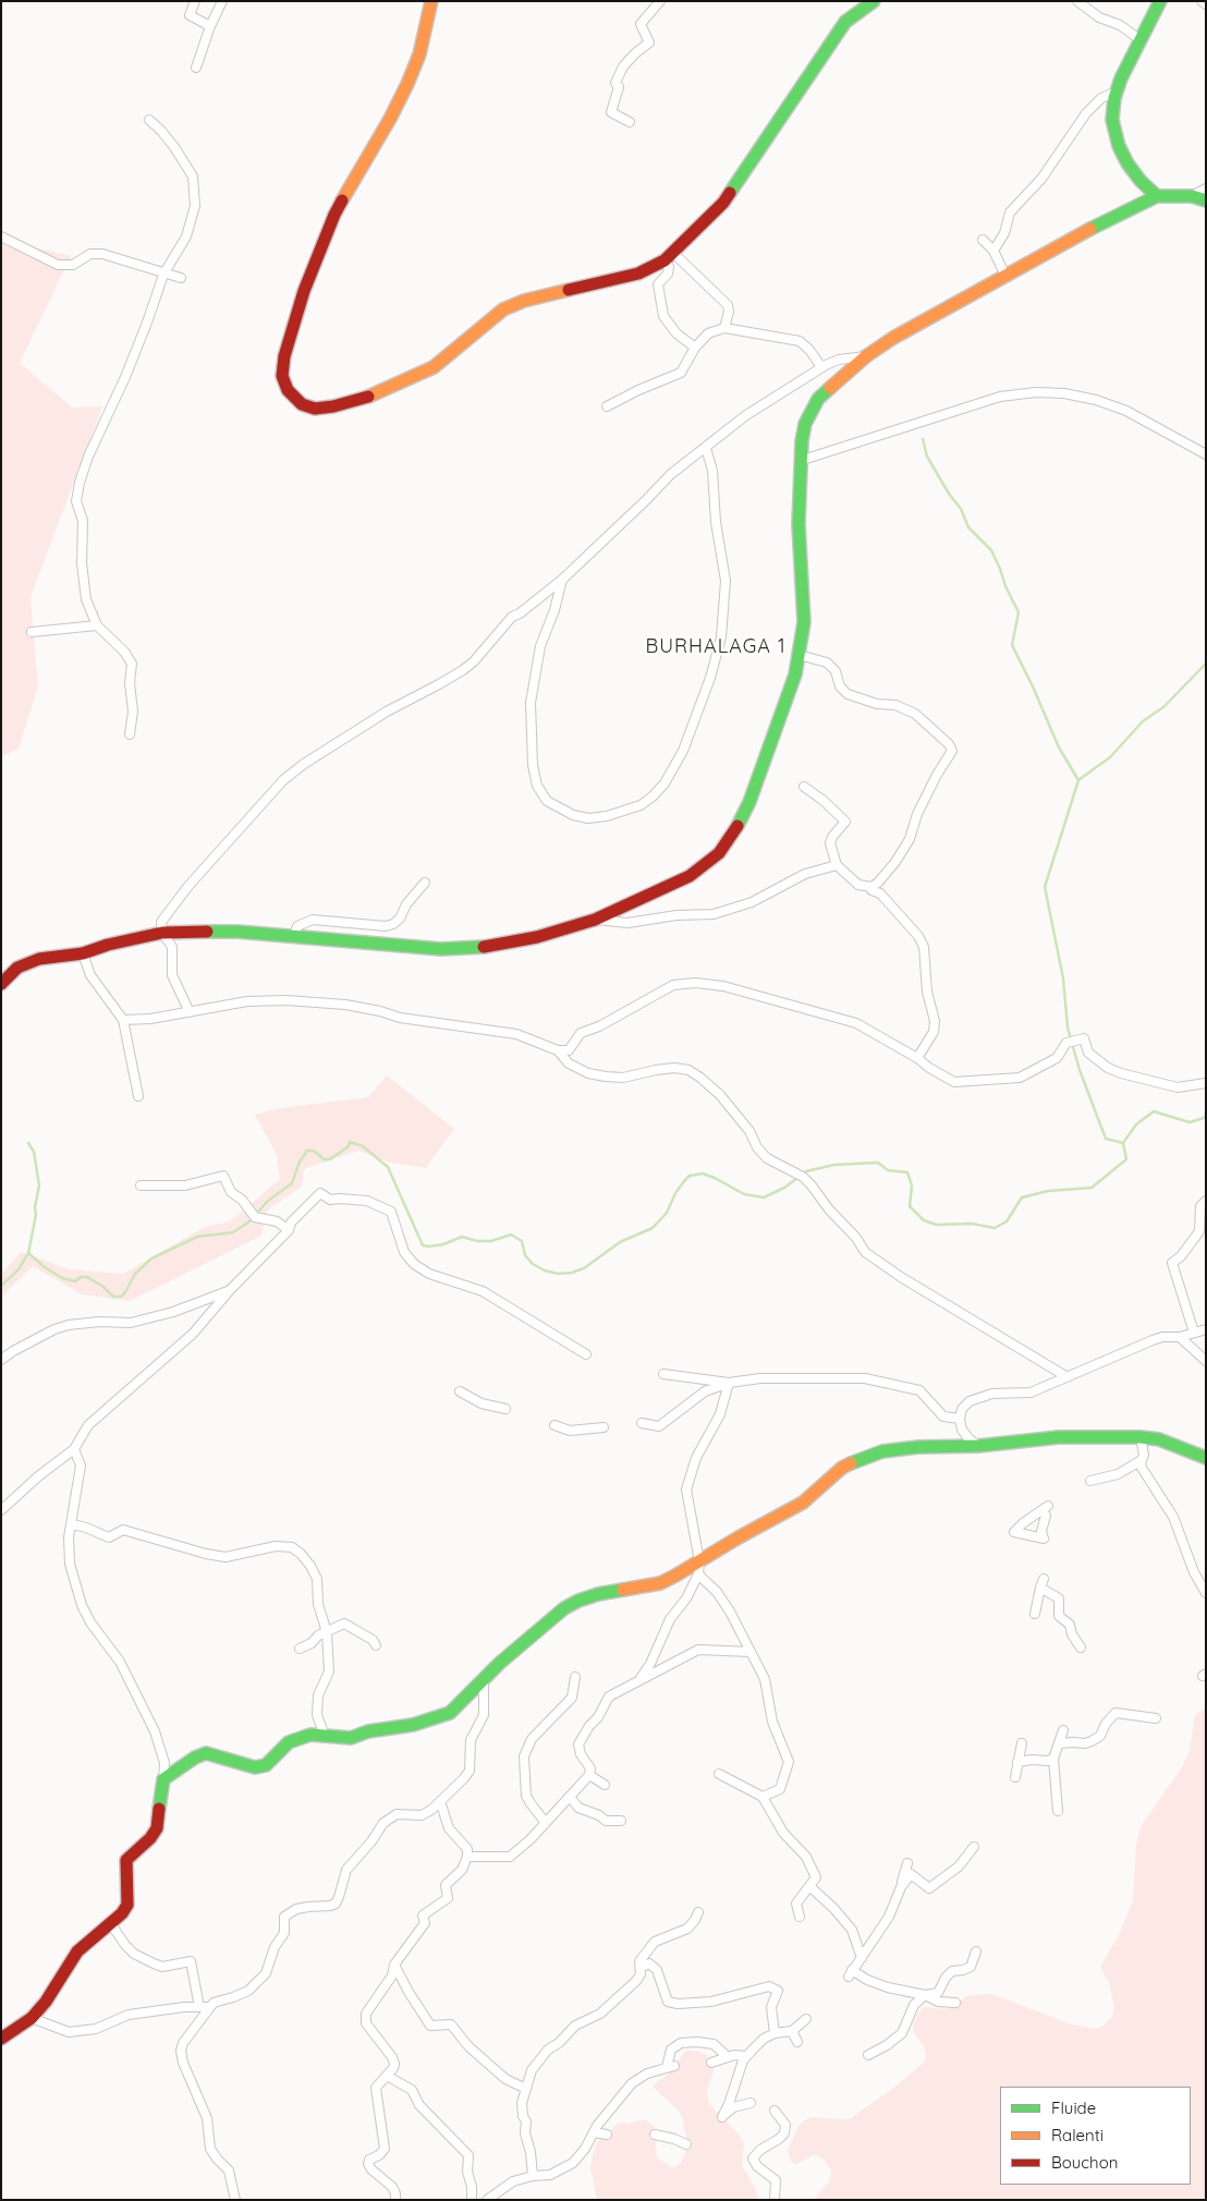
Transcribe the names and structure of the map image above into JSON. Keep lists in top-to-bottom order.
{
  "districts": ["BURHALAGA 1"],
  "legend": ["Fluide", "Ralenti", "Bouchon"]
}
